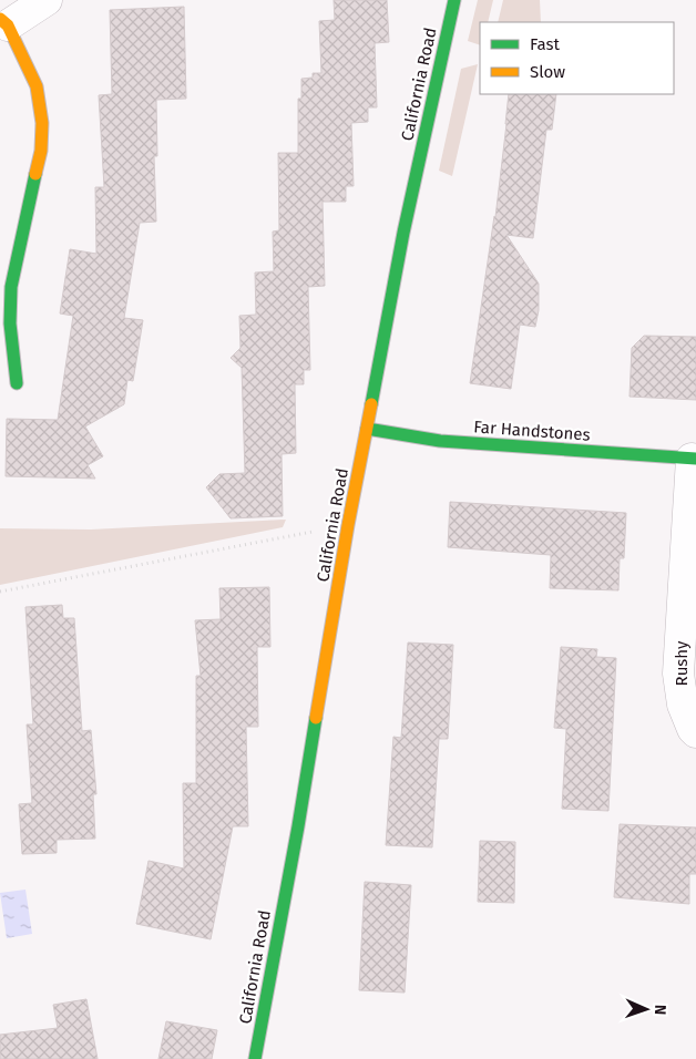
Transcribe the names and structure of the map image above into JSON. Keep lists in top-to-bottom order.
{
  "streets": {
    "street": ["California Road", "Far Handstones", "Rushy"]
  },
  "crossings": [
    ["California Road", "Far Handstones"],
    ["Far Handstones", "Rushy"]
  ],
  "legend": ["Fast", "Slow"],
  "north": "right"
}
